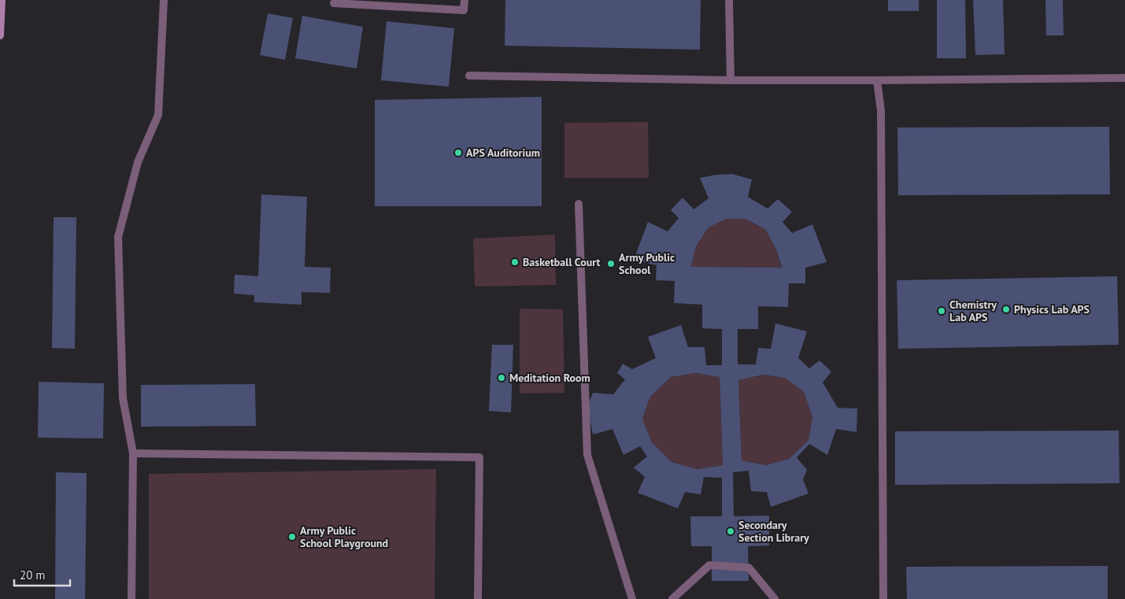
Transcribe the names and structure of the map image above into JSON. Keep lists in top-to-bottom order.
{
  "places": [
    "APS Auditorium",
    "Basketball Court",
    "Army Public School",
    "Physics Lab APS",
    "Chemistry Lab APS",
    "Meditation Room",
    "Secondary Section Library",
    "Army Public School Playground"
  ],
  "scale_bar": "20 m"
}
